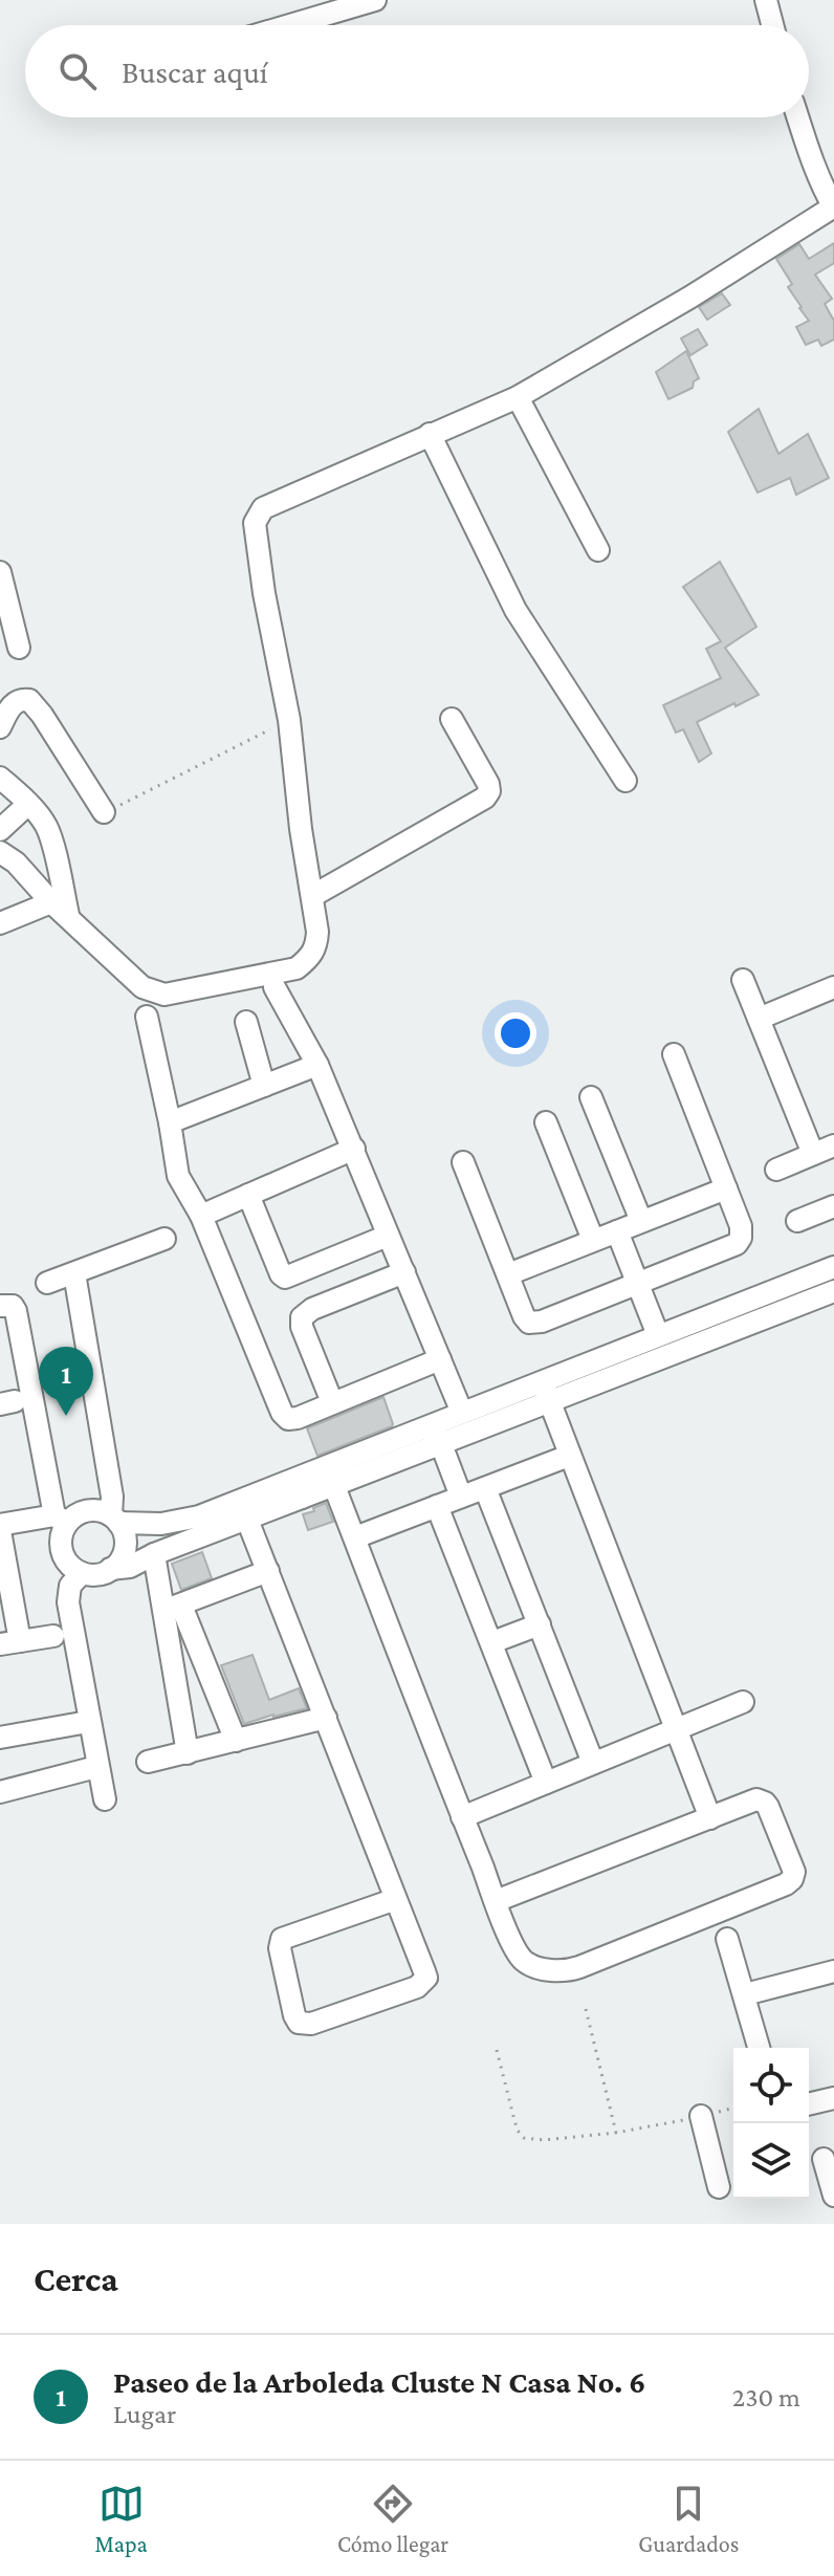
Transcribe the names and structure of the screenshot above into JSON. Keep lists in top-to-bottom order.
{
  "page": {
    "search": "Buscar aquí",
    "pins": "1",
    "heading": "Cerca",
    "list": [
      {
        "mark": "1",
        "name": "Paseo de la Arboleda Cluste N Casa No. 6",
        "note": "Lugar",
        "value": "230 m"
      }
    ],
    "nav": ["Mapa", "Cómo llegar", "Guardados"]
  }
}
